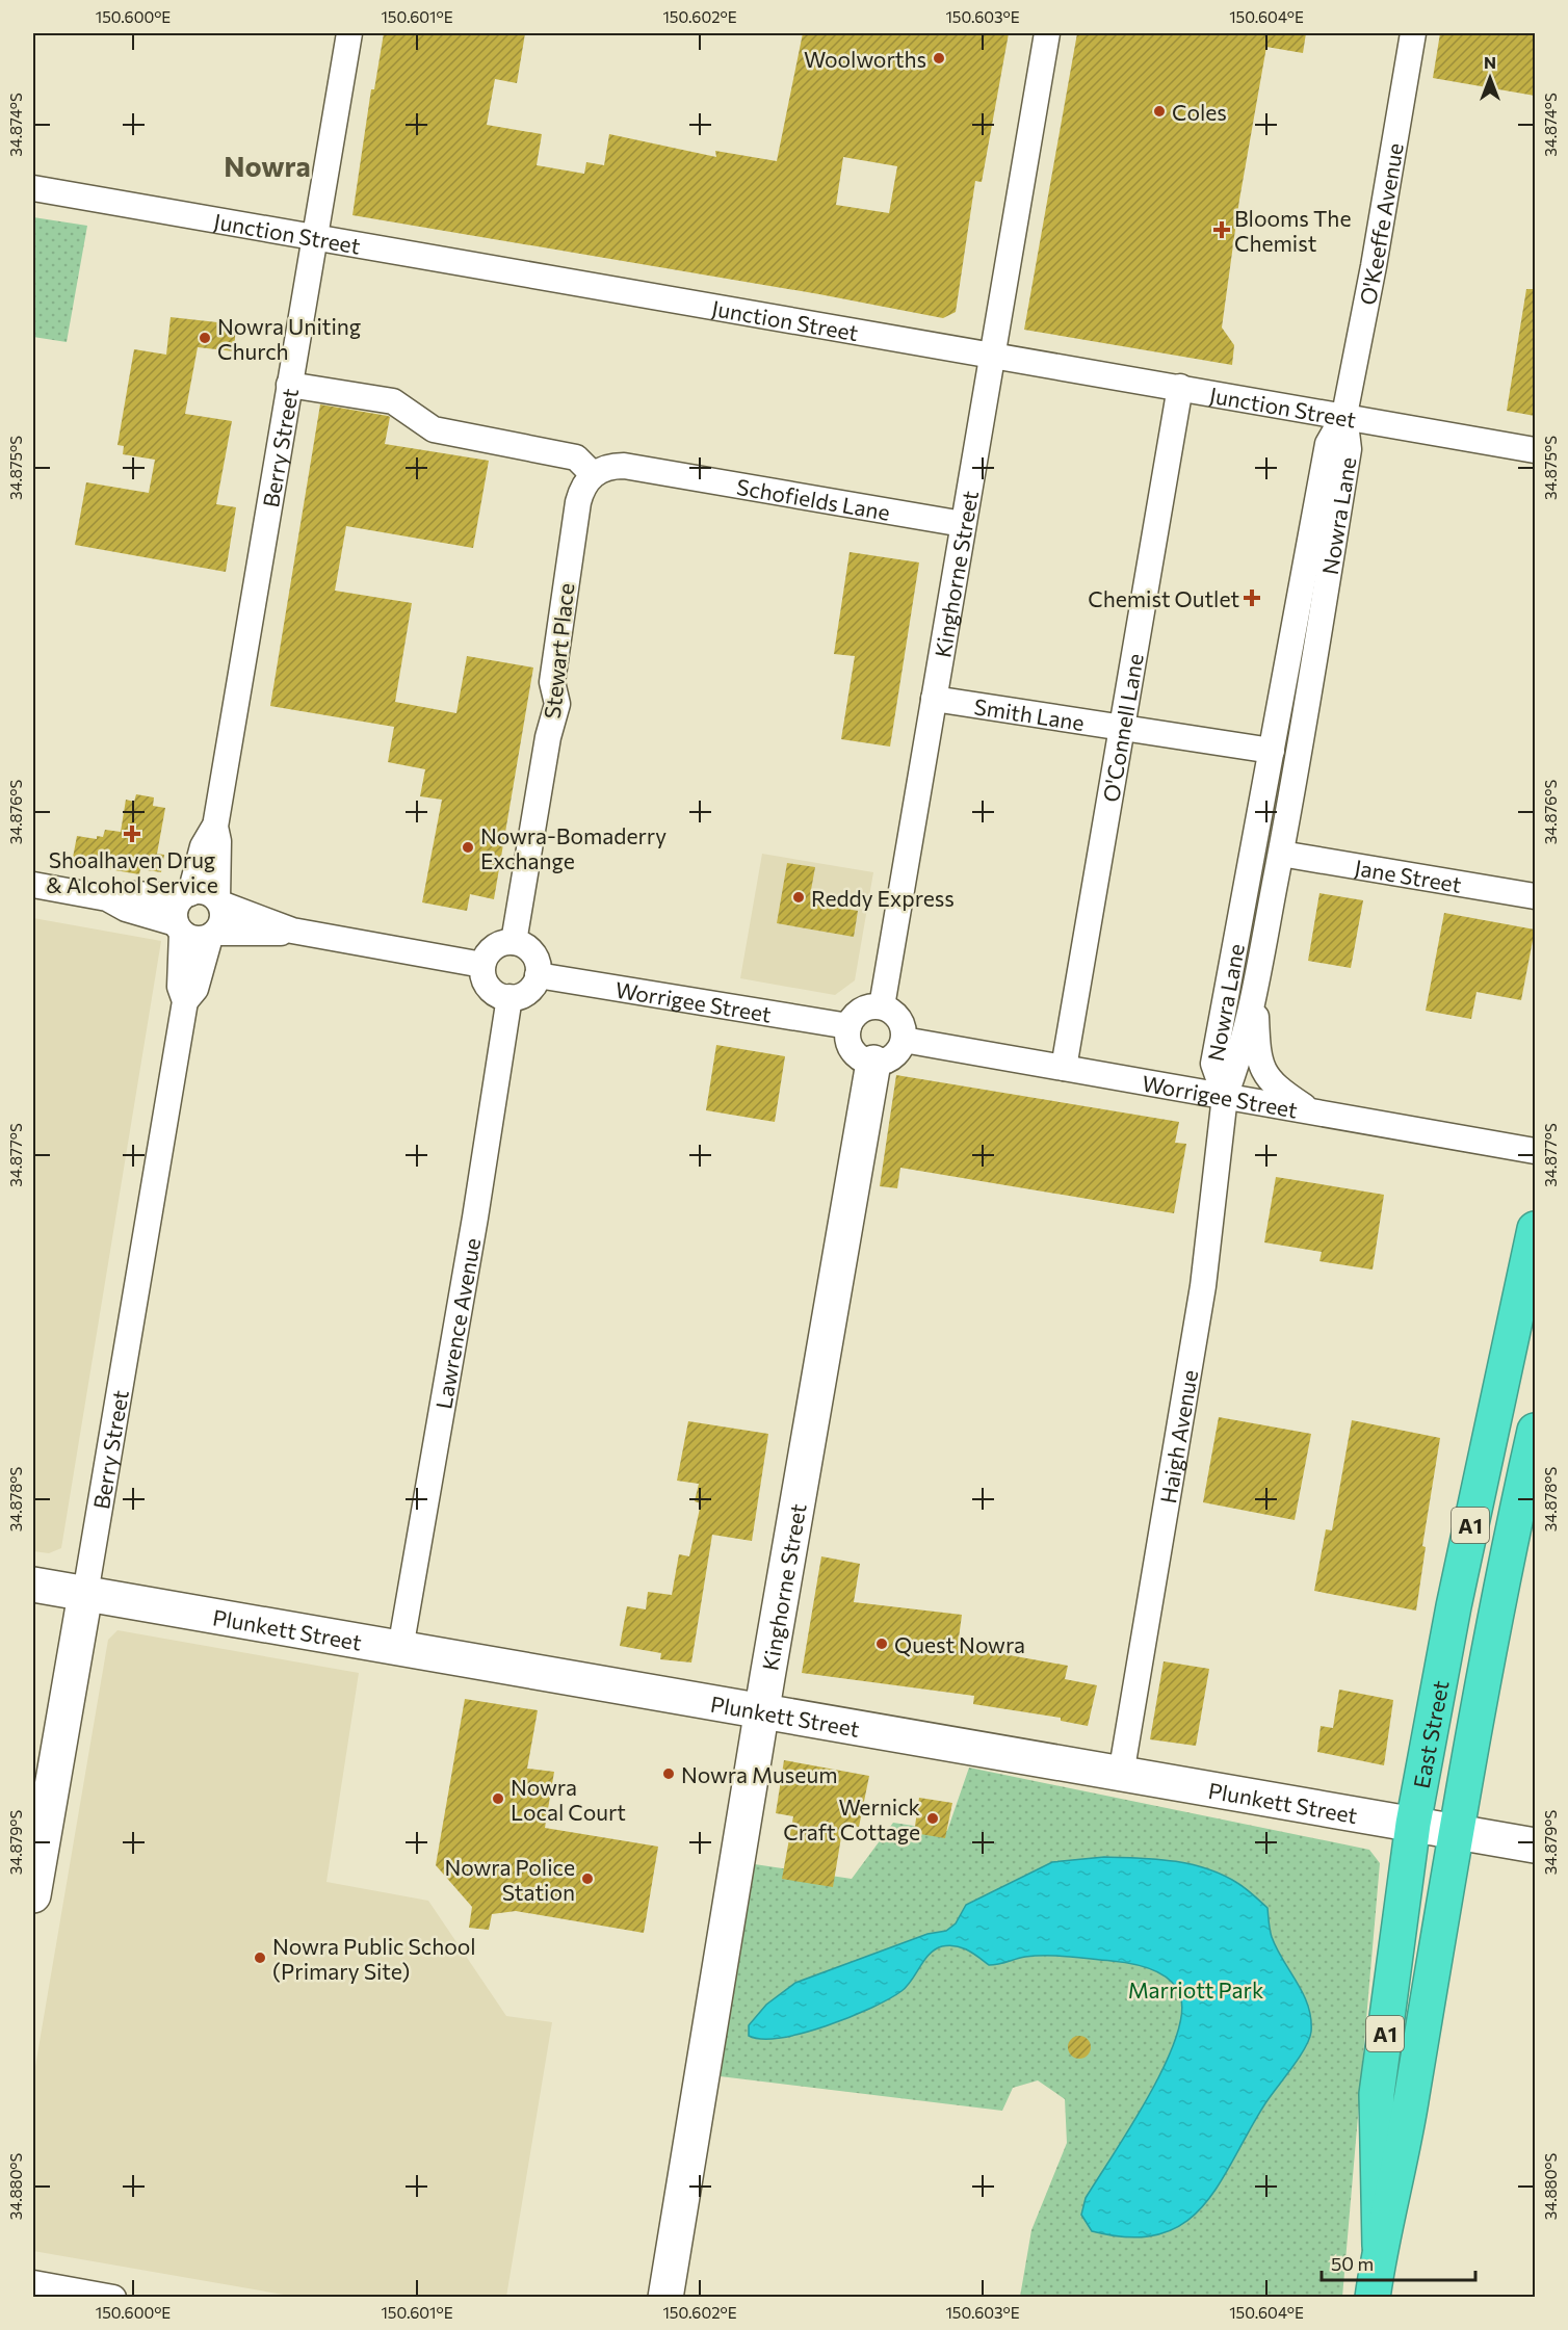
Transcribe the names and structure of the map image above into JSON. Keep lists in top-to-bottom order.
{
  "streets": {
    "highway": ["A1", "East Street"],
    "street": [
      "O'Keeffe Avenue",
      "Junction Street",
      "Berry Street",
      "Schofields Lane",
      "Nowra Lane",
      "Kinghorne Street",
      "Stewart Place",
      "Smith Lane",
      "O'Connell Lane",
      "Jane Street",
      "Worrigee Street",
      "Lawrence Avenue",
      "Haigh Avenue",
      "Plunkett Street"
    ]
  },
  "crossings": [
    ["O'Keeffe Avenue", "Junction Street"],
    ["O'Keeffe Avenue", "Nowra Lane"],
    ["Junction Street", "Berry Street"],
    ["Junction Street", "Nowra Lane"],
    ["Junction Street", "Kinghorne Street"],
    ["Junction Street", "O'Connell Lane"],
    ["Berry Street", "Plunkett Street"],
    ["Schofields Lane", "Kinghorne Street"],
    ["Schofields Lane", "Stewart Place"],
    ["Nowra Lane", "Smith Lane"],
    ["Nowra Lane", "Jane Street"],
    ["Nowra Lane", "Worrigee Street"],
    ["Nowra Lane", "Haigh Avenue"],
    ["Kinghorne Street", "Smith Lane"],
    ["Kinghorne Street", "Worrigee Street"],
    ["Kinghorne Street", "Plunkett Street"],
    ["Stewart Place", "Worrigee Street"],
    ["Stewart Place", "Lawrence Avenue"],
    ["Smith Lane", "O'Connell Lane"],
    ["O'Connell Lane", "Worrigee Street"],
    ["Worrigee Street", "Lawrence Avenue"],
    ["Worrigee Street", "Haigh Avenue"],
    ["Lawrence Avenue", "Plunkett Street"],
    ["Haigh Avenue", "Plunkett Street"],
    ["Plunkett Street", "East Street"]
  ],
  "districts": ["Nowra"],
  "parks": ["Marriott Park"],
  "places": {
    "other": [
      "Woolworths",
      "Coles",
      "Nowra Uniting Church",
      "Nowra-Bomaderry Exchange",
      "Reddy Express",
      "Quest Nowra",
      "Nowra Museum",
      "Nowra Local Court",
      "Wernick Craft Cottage",
      "Nowra Police Station",
      "Nowra Public School (Primary Site)"
    ],
    "health": ["Blooms The Chemist", "Chemist Outlet", "Shoalhaven Drug & Alcohol Service"]
  },
  "scale_bar": "50 m",
  "north": "top",
  "coordinates": [
    "150.600°E",
    "150.601°E",
    "150.602°E",
    "150.603°E",
    "150.604°E",
    "34.874°S",
    "34.875°S",
    "34.876°S",
    "34.877°S",
    "34.878°S",
    "34.879°S",
    "34.880°S"
  ]
}
